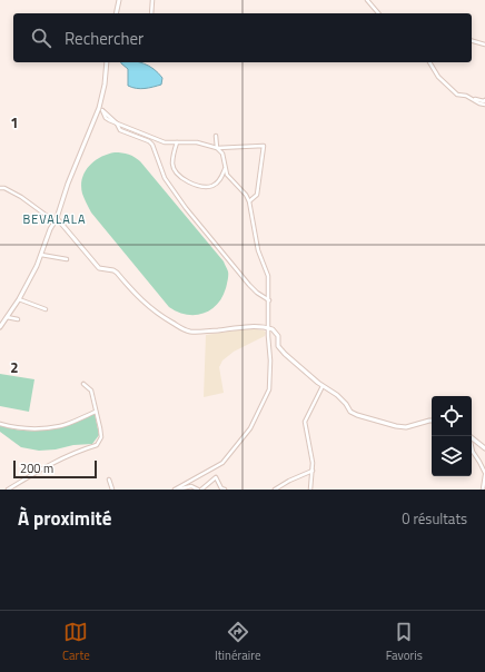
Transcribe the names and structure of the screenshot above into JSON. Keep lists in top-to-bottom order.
{
  "districts": ["BEVALALA"],
  "scale_bar": "200 m",
  "page": {
    "search": "Rechercher",
    "scale": "200 m",
    "heading": ["À proximité", "0 résultats"],
    "nav": ["Carte", "Itinéraire", "Favoris"]
  },
  "grid": {
    "rows": ["1", "2"]
  }
}
